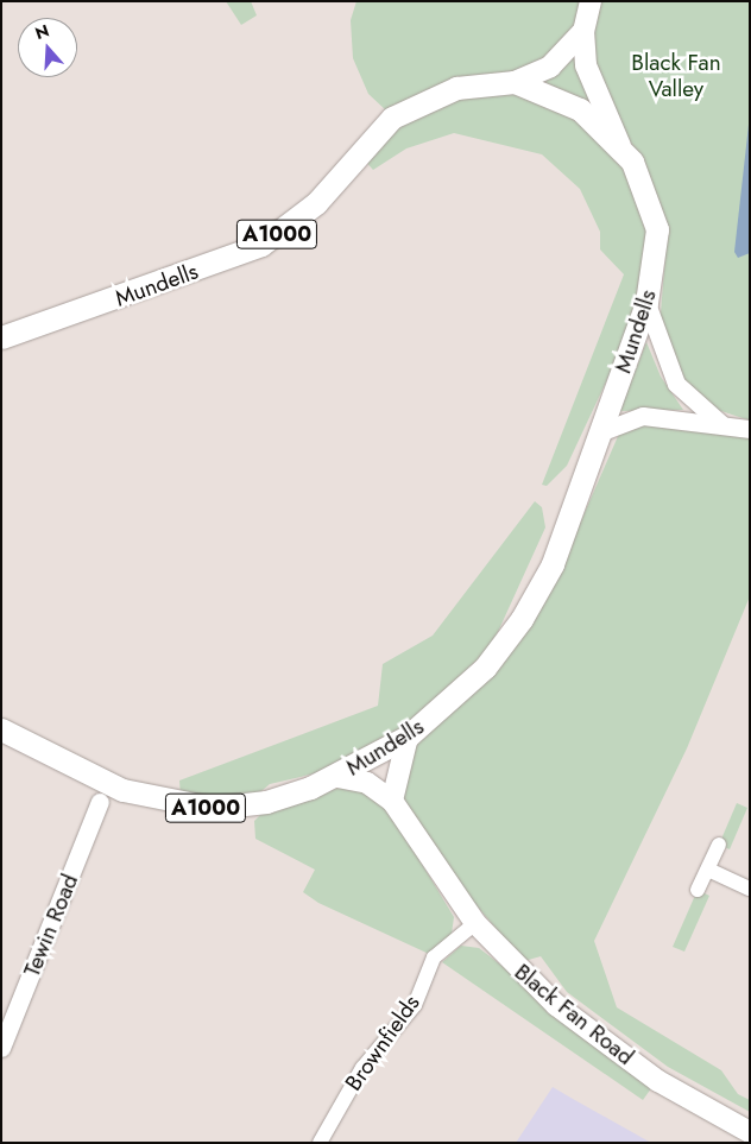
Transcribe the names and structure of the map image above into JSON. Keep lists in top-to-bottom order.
{
  "streets": {
    "main road": ["A1000", "Mundells", "Black Fan Road"],
    "street": ["Tewin Road", "Brownfields"]
  },
  "crossings": [
    ["Mundells", "Black Fan Road"],
    ["Black Fan Road", "Brownfields"]
  ],
  "parks": ["Black Fan Valley"],
  "north": "top"
}
